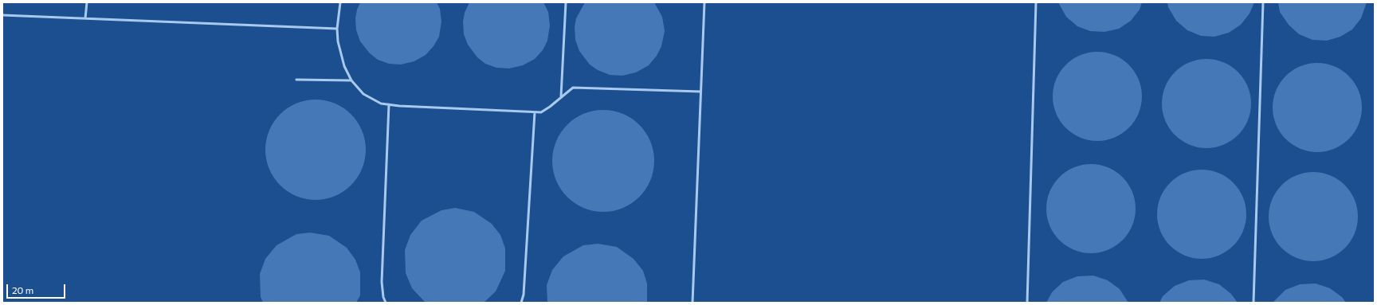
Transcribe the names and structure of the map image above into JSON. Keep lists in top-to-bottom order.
{
  "scale_bar": "20 m"
}
